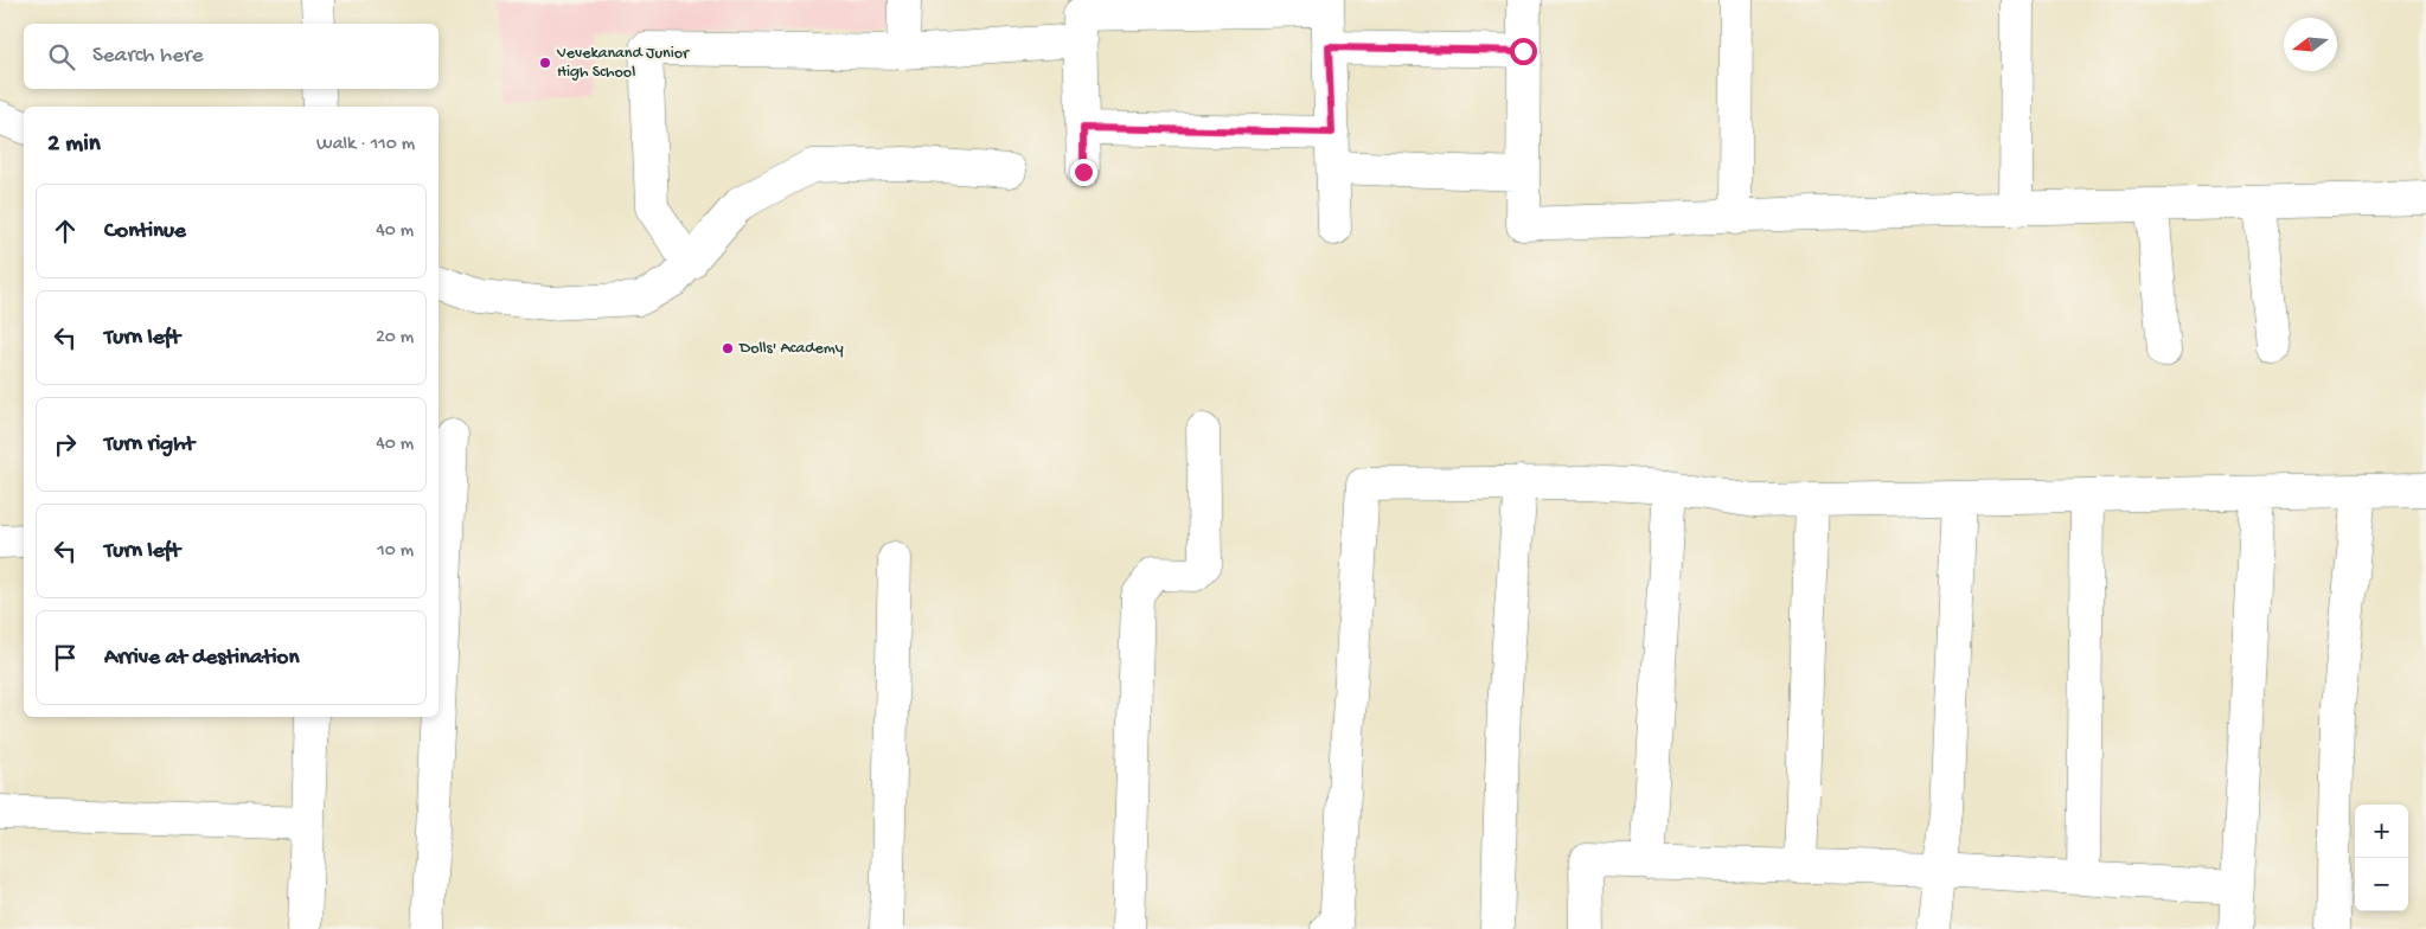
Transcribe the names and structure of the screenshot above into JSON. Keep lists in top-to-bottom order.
{
  "places": ["Vevekanand Junior High School", "Dolls' Academy"],
  "north": "left",
  "page": {
    "search": "Search here",
    "heading": ["2 min", "Walk · 110 m"],
    "list": [
      ["Continue", "40 m"],
      ["Turn left", "20 m"],
      ["Turn right", "40 m"],
      ["Turn left", "10 m"],
      "Arrive at destination"
    ],
    "map_buttons": ["+", "−"]
  }
}
